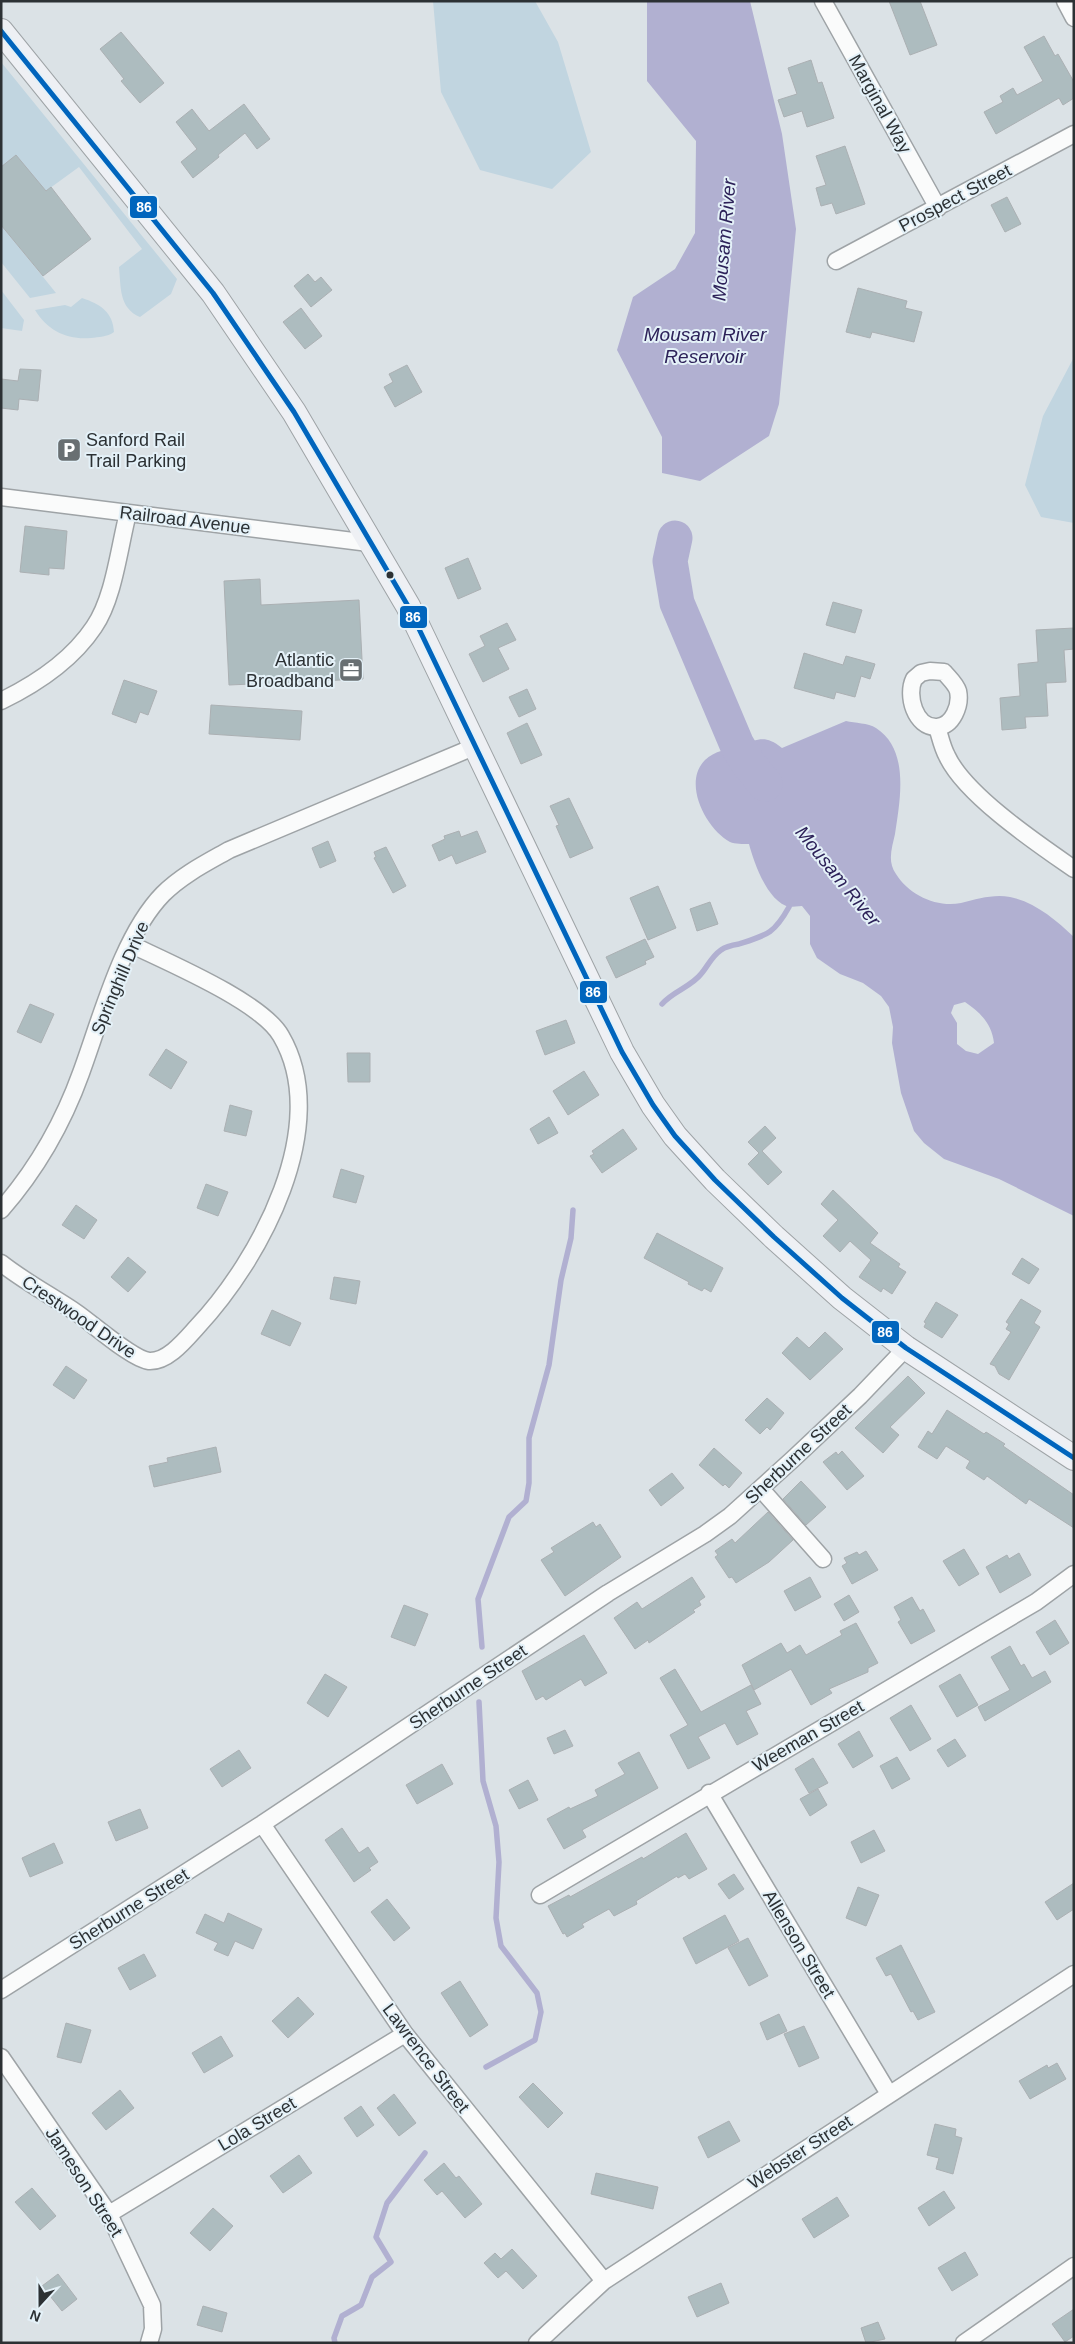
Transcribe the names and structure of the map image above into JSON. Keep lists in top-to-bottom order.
{
  "streets": {
    "street": [
      "Marginal Way",
      "Prospect Street",
      "Railroad Avenue",
      "Springhill Drive",
      "Crestwood Drive",
      "Sherburne Street",
      "Weeman Street",
      "Allenson Street",
      "Lawrence Street",
      "Lola Street",
      "Webster Street",
      "Jameson Street"
    ]
  },
  "crossings": [
    ["Marginal Way", "Prospect Street"],
    ["Springhill Drive", "Crestwood Drive"],
    ["Sherburne Street", "Lawrence Street"],
    ["Weeman Street", "Allenson Street"],
    ["Allenson Street", "Webster Street"],
    ["Lawrence Street", "Lola Street"],
    ["Lawrence Street", "Webster Street"],
    ["Lola Street", "Jameson Street"]
  ],
  "water": ["Mousam River", "Mousam River Reservoir"],
  "places": {
    "parking": ["Sanford Rail Trail Parking"],
    "office": ["Atlantic Broadband"]
  },
  "lines": ["transit line 86"],
  "north": "bottom"
}
